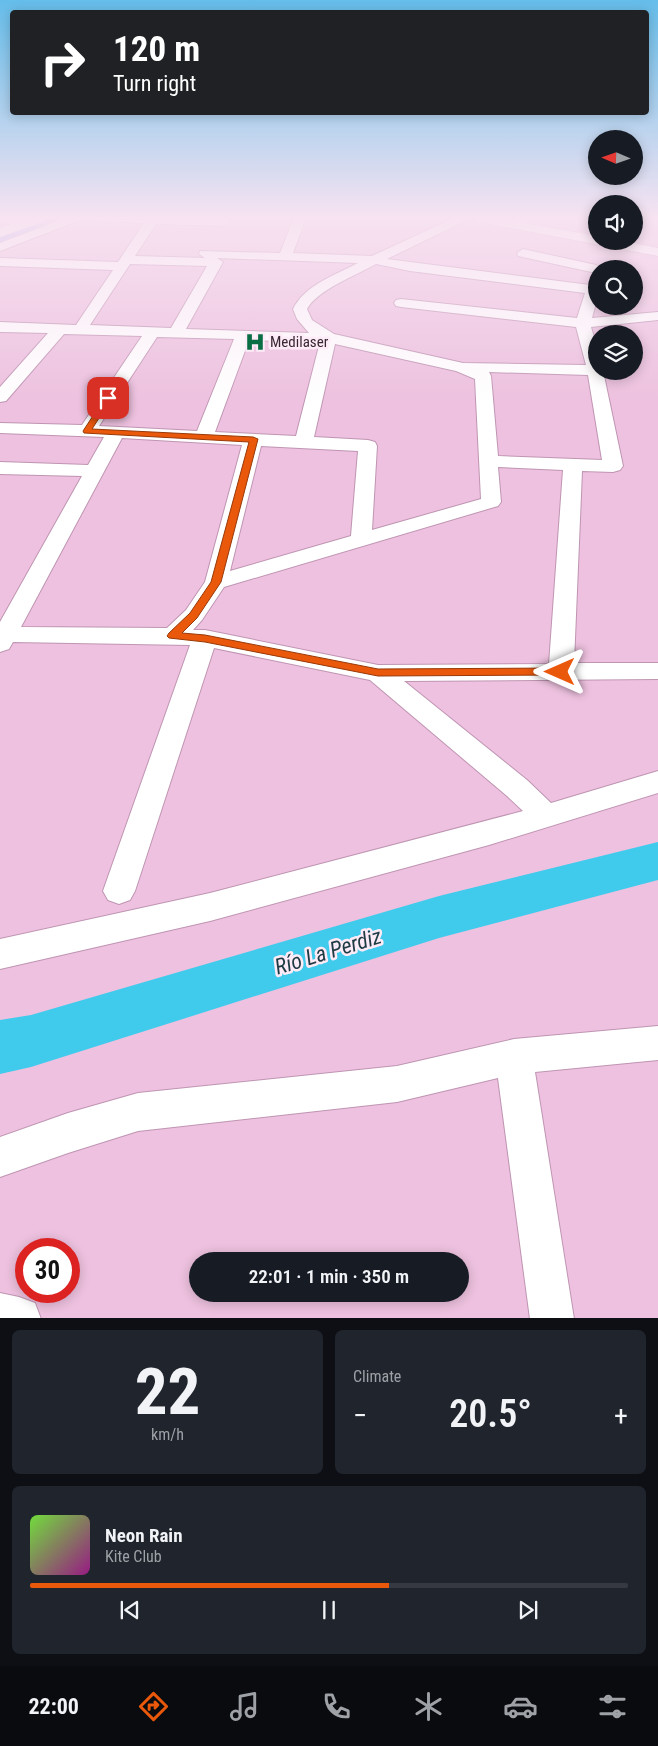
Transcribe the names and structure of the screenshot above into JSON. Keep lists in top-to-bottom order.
{
  "water": ["Río La Perdiz"],
  "places": {
    "hospital": ["Medilaser"]
  },
  "north": "left",
  "page": {
    "turn": ["120 m", "Turn right"],
    "limit": "30",
    "trip": "22:01 · 1 min · 350 m",
    "tile": [
      ["22", "km/h"],
      "Climate"
    ],
    "heat": ["−", "20.5°", "+"],
    "song": ["Neon Rain", "Kite Club"],
    "tabs": "22:00"
  }
}
